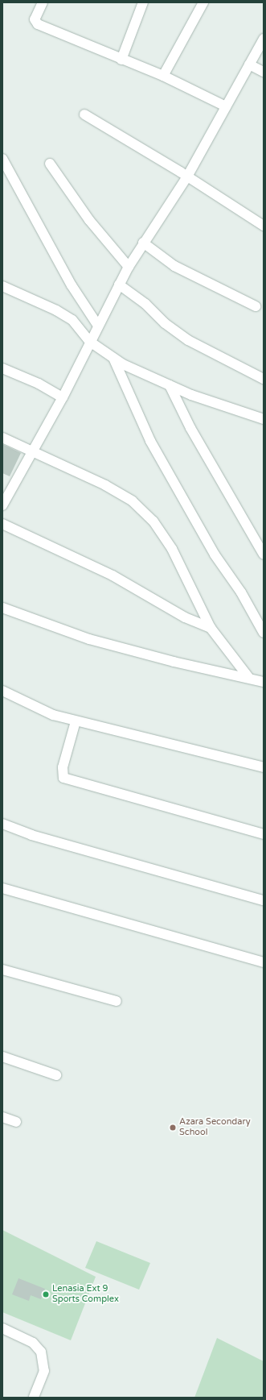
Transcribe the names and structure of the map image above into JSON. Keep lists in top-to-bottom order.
{
  "places": ["Azara Secondary School", "Lenasia Ext 9 Sports Complex"]
}
